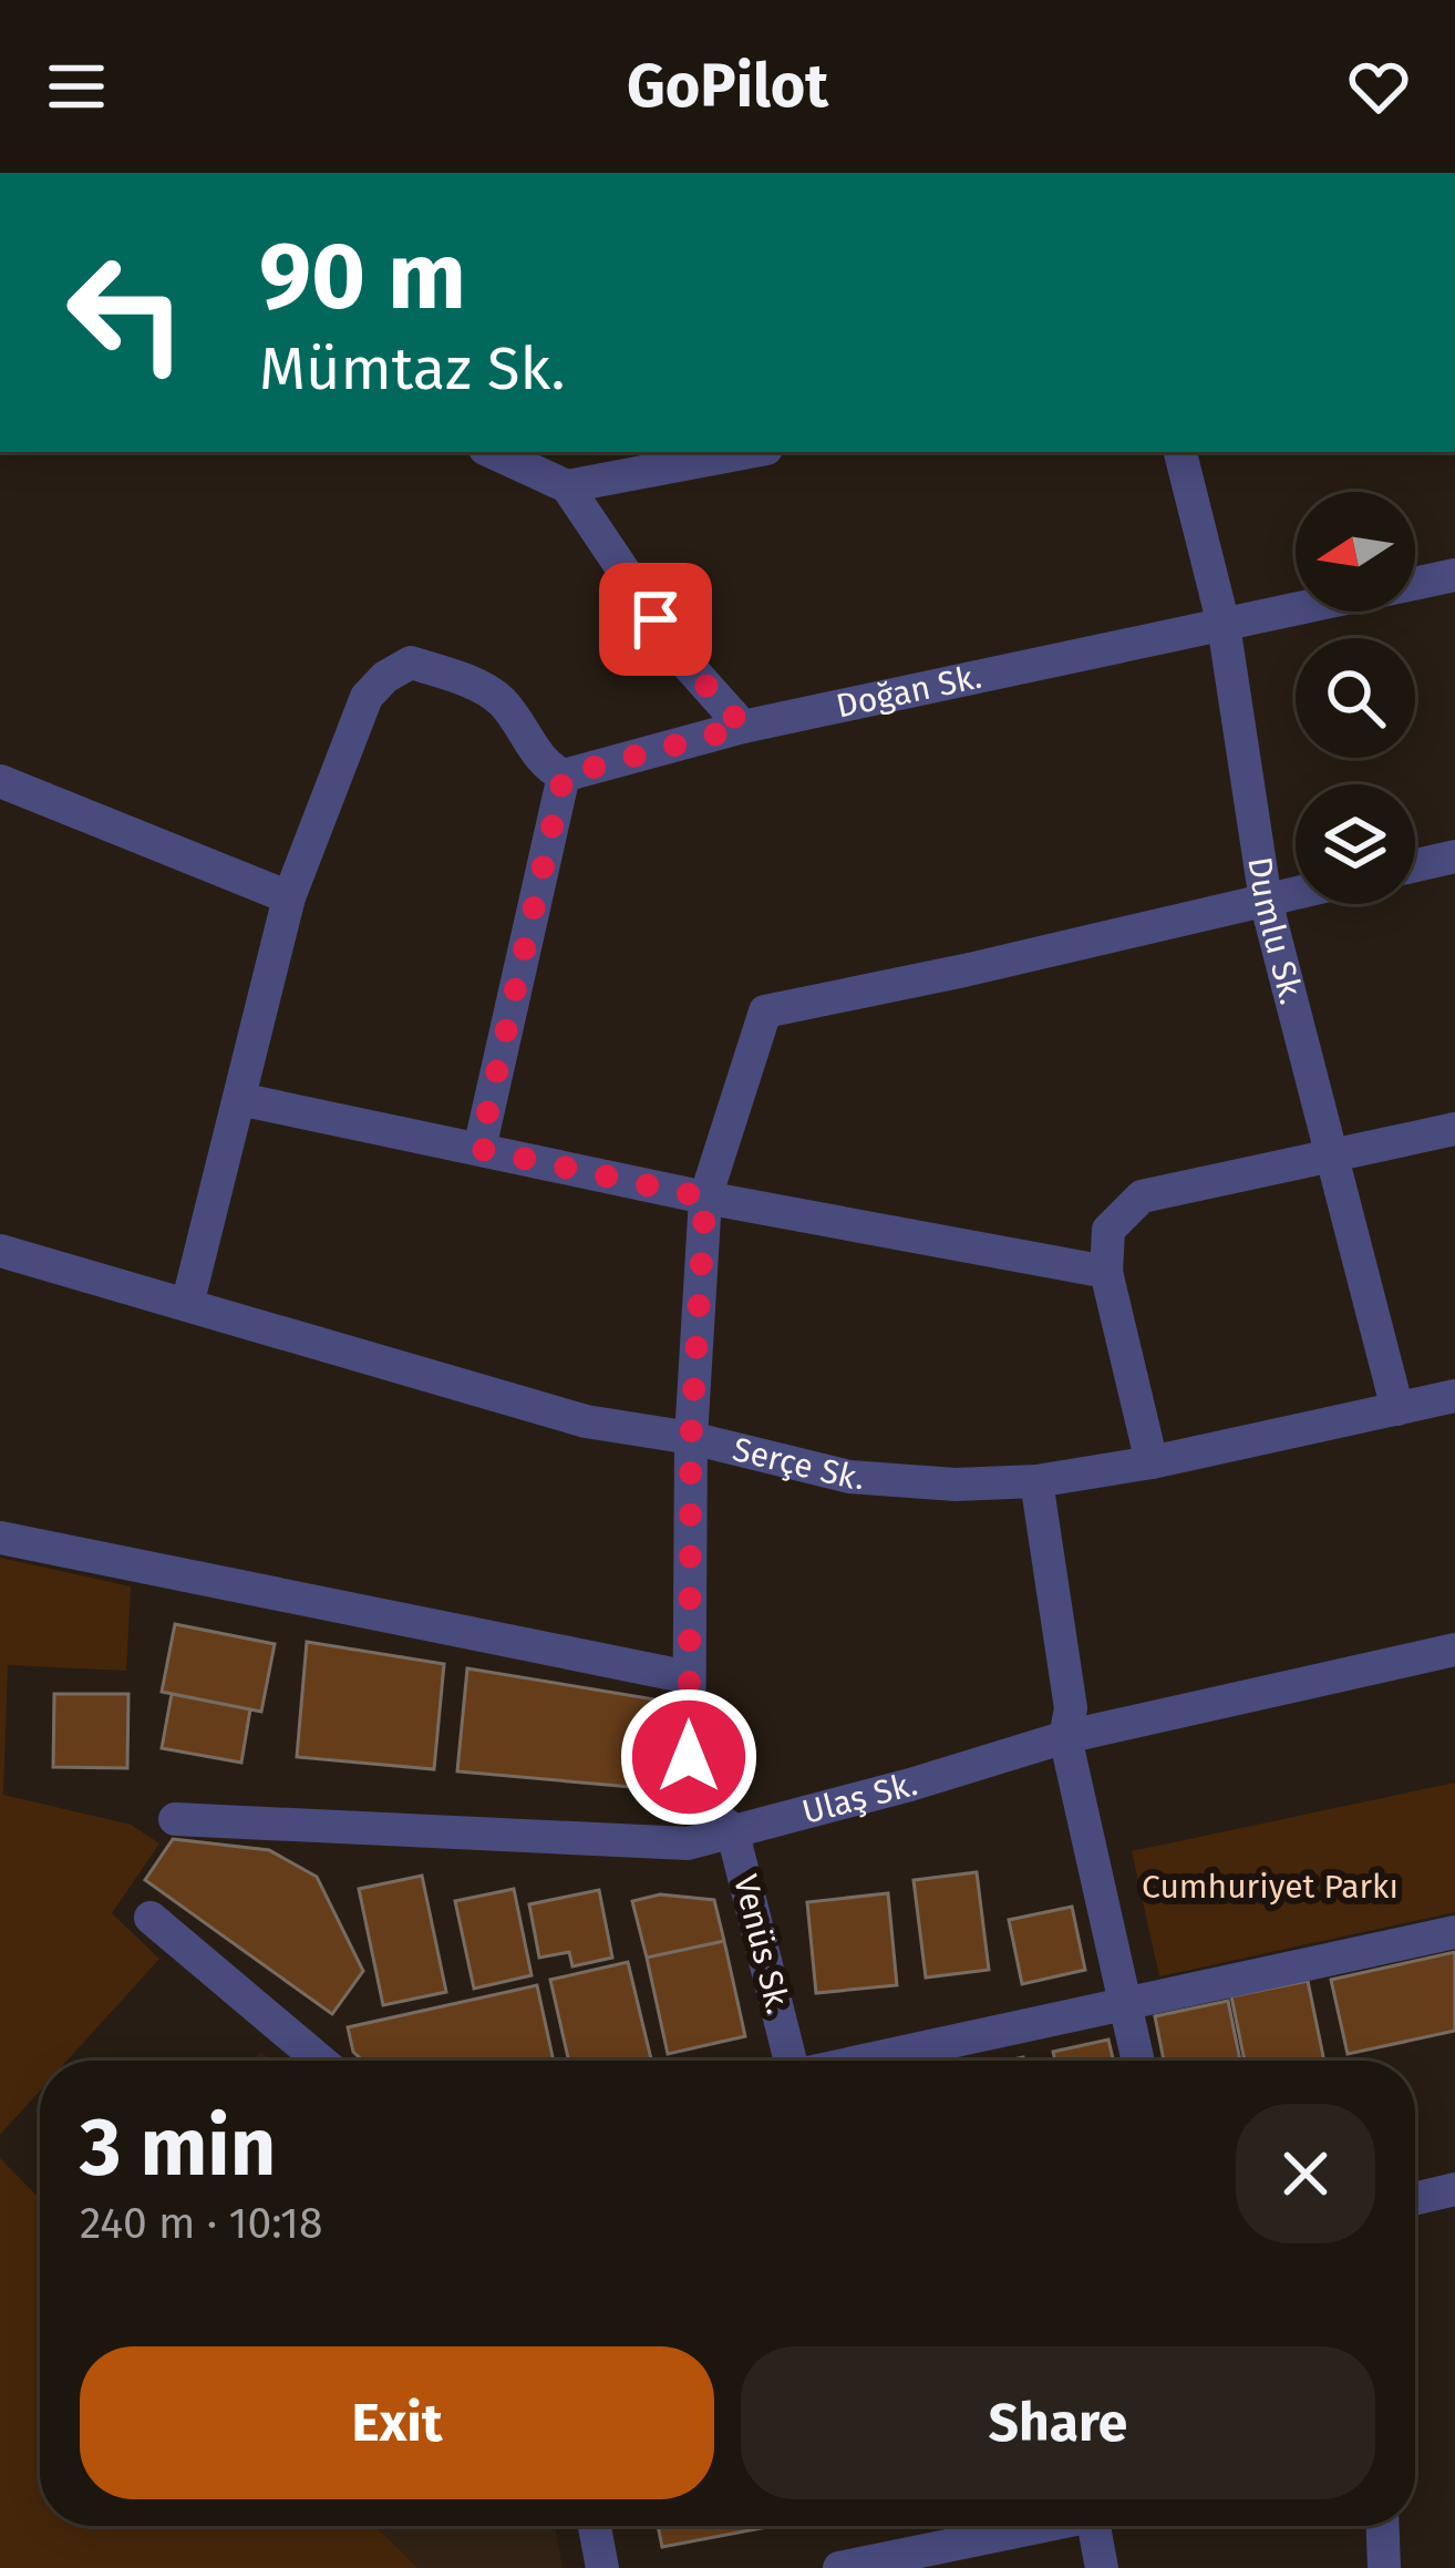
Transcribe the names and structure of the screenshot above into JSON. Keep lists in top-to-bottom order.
{
  "streets": {
    "street": [
      "Doğan Sk.",
      "Dumlu Sk.",
      "Serçe Sk.",
      "Ulaş Sk.",
      "Venüs Sk."
    ]
  },
  "crossings": [
    ["Doğan Sk.", "Dumlu Sk."],
    ["Dumlu Sk.", "Serçe Sk."],
    ["Dumlu Sk.", "Venüs Sk."],
    ["Serçe Sk.", "Venüs Sk."],
    ["Ulaş Sk.", "Venüs Sk."]
  ],
  "parks": ["Cumhuriyet Parkı"],
  "north": "left",
  "page": {
    "header": "GoPilot",
    "turn": ["90 m", "Mümtaz Sk."],
    "heading": ["3 min", "240 m · 10:18"],
    "buttons": ["Exit", "Share"]
  }
}
